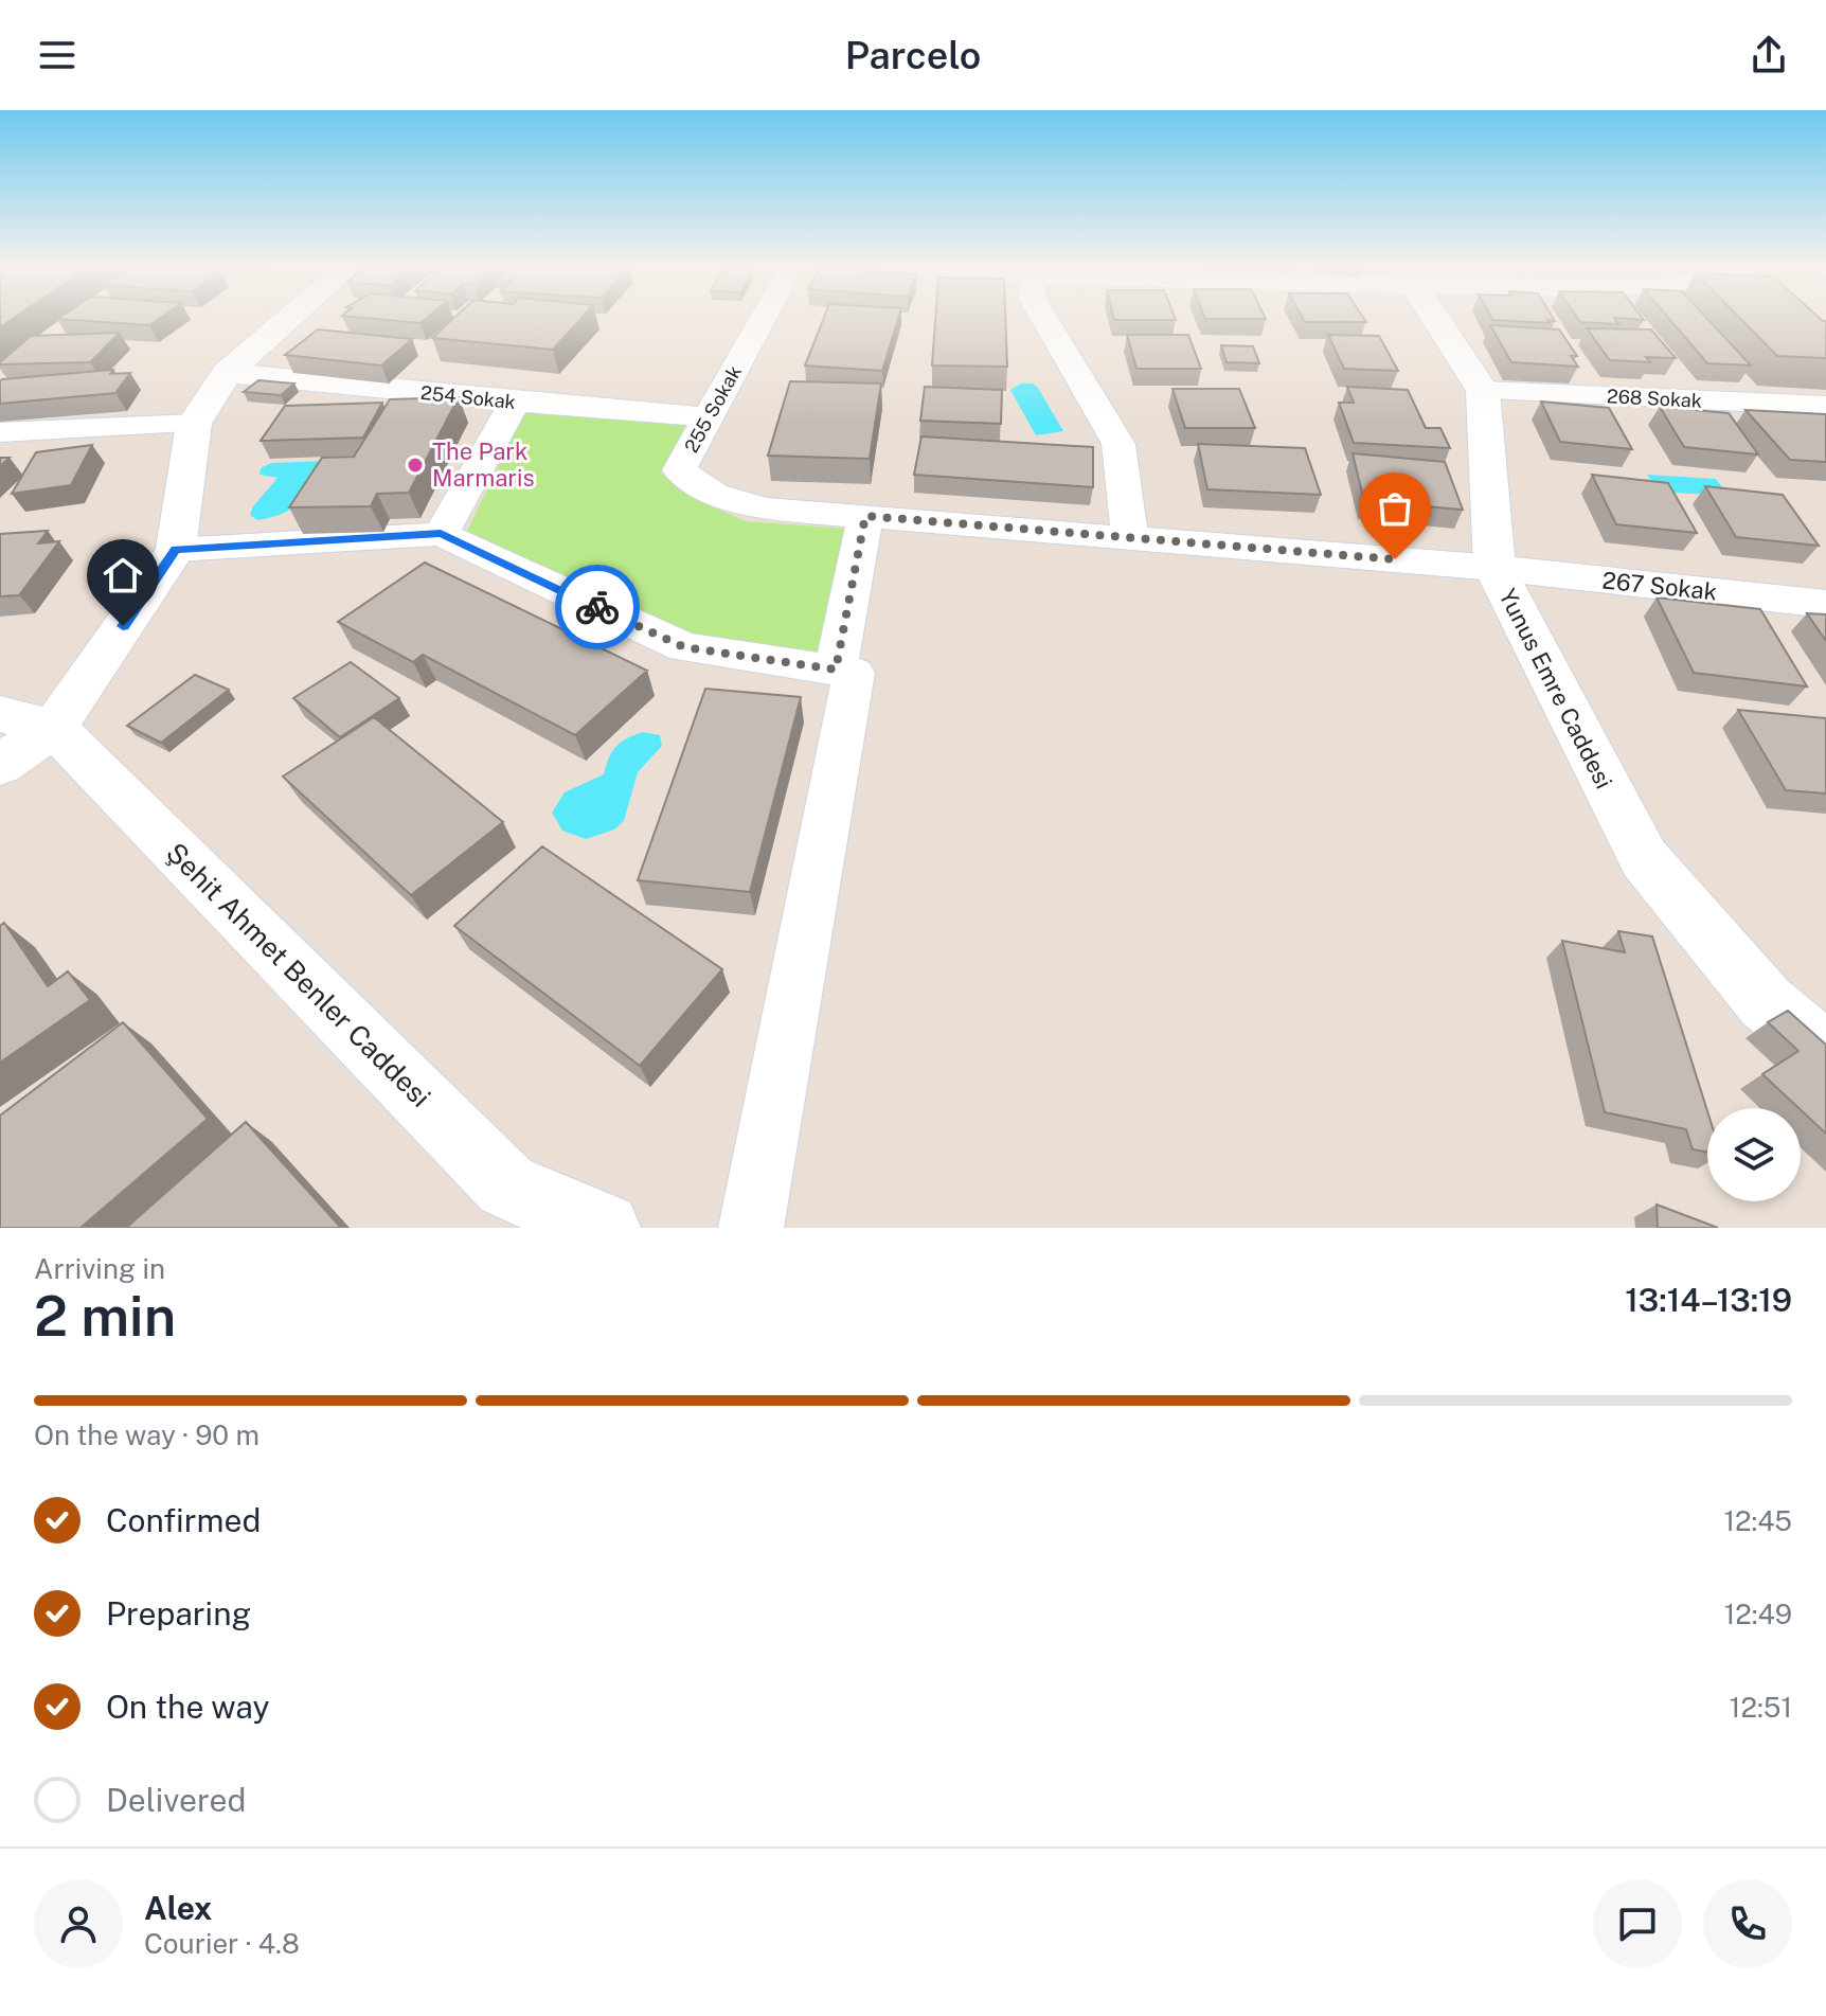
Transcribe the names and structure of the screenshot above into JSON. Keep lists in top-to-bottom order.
{
  "streets": {
    "street": [
      "254 Sokak",
      "268 Sokak",
      "255 Sokak",
      "267 Sokak",
      "Yunus Emre Caddesi",
      "Şehit Ahmet Benler Caddesi"
    ]
  },
  "crossings": [
    ["254 Sokak", "255 Sokak"],
    ["268 Sokak", "Yunus Emre Caddesi"],
    ["255 Sokak", "267 Sokak"],
    ["267 Sokak", "Yunus Emre Caddesi"]
  ],
  "places": ["The Park Marmaris"],
  "page": {
    "header": "Parcelo",
    "heading": ["2 min", "Arriving in", "13:14–13:19"],
    "panel": ["Alex", "Courier · 4.8"],
    "bar": "On the way · 90 m",
    "list": [
      ["Confirmed", "12:45"],
      ["Preparing", "12:49"],
      ["On the way", "12:51"],
      "Delivered"
    ]
  }
}
